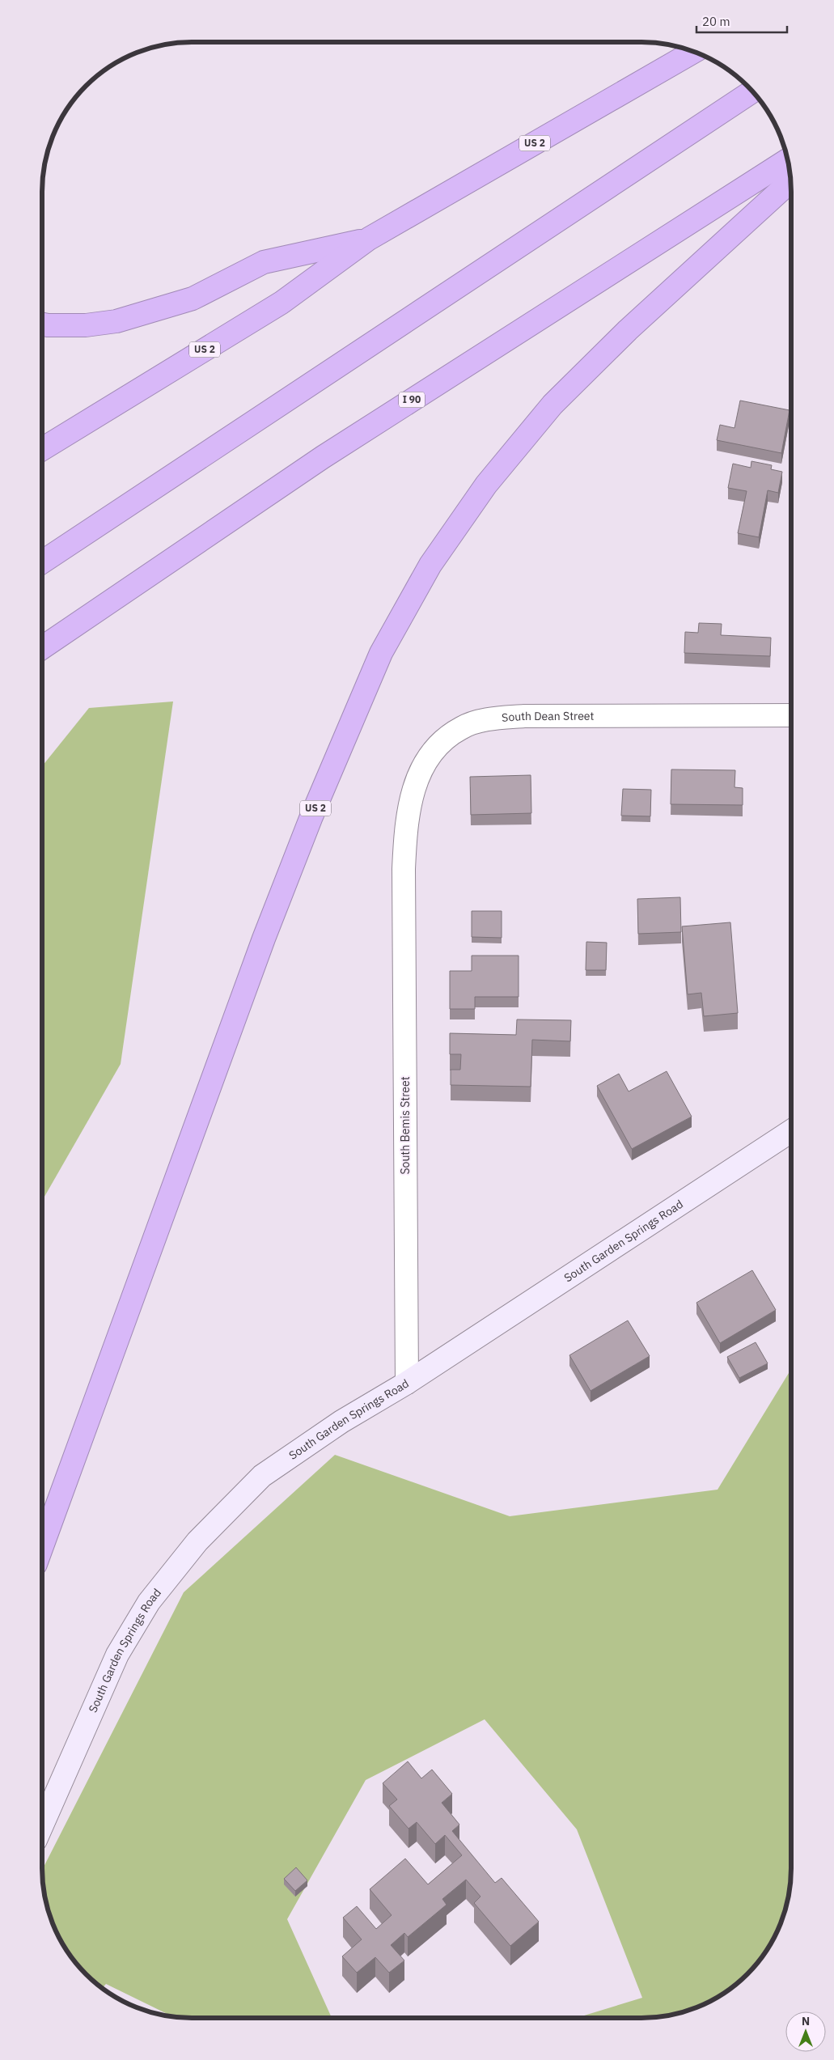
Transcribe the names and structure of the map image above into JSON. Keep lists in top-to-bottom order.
{
  "streets": {
    "highway": ["US 2", "I 90"],
    "street": ["South Dean Street", "South Bemis Street", "South Garden Springs Road"]
  },
  "crossings": [
    ["South Dean Street", "South Bemis Street"],
    ["South Bemis Street", "South Garden Springs Road"]
  ],
  "scale_bar": "20 m",
  "north": "top"
}
